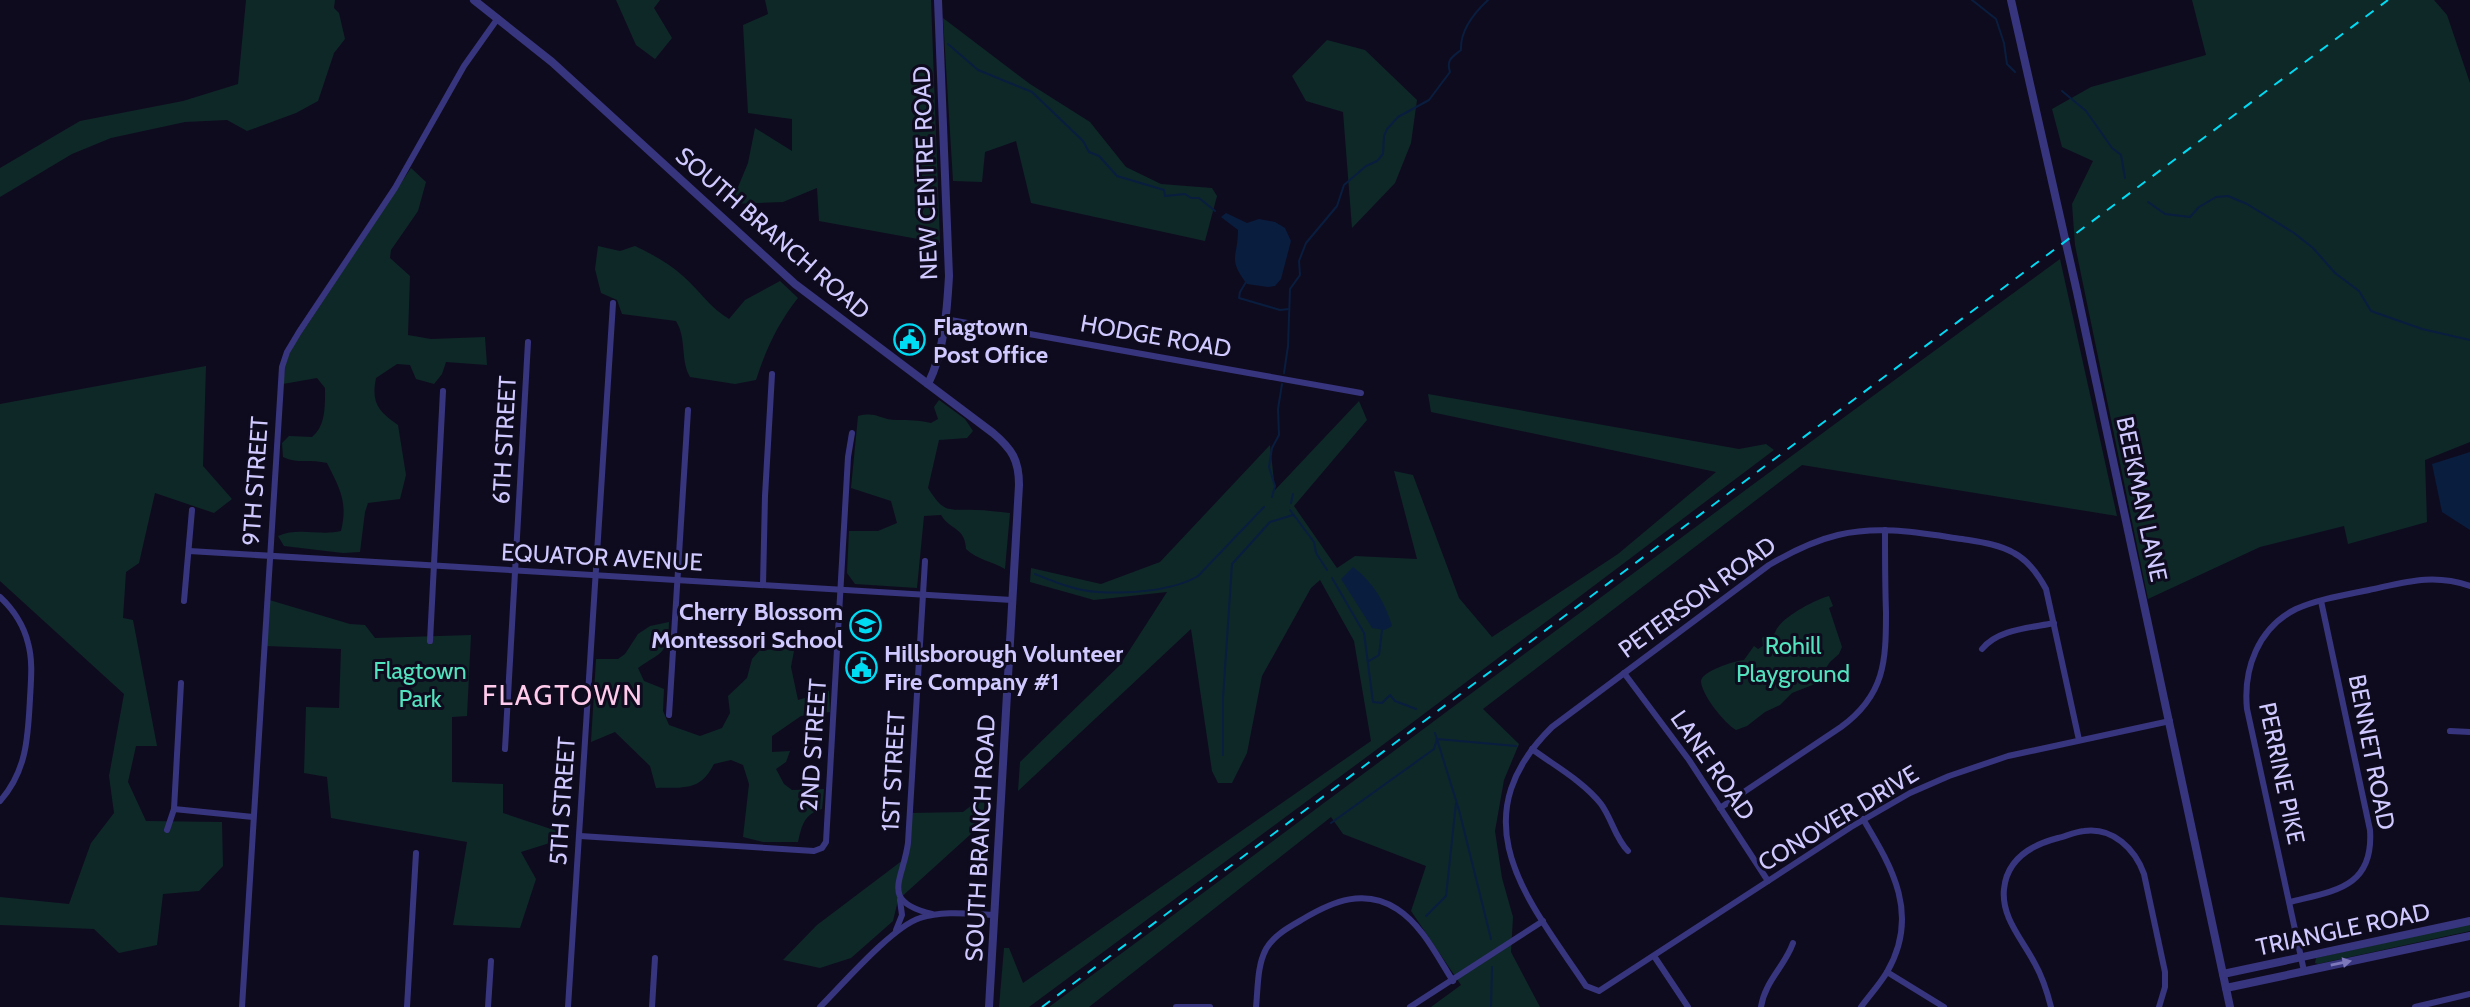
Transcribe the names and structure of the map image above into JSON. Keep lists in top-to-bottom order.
{
  "streets": {
    "street": [
      "NEW CENTRE ROAD",
      "SOUTH BRANCH ROAD",
      "HODGE ROAD",
      "6TH STREET",
      "9TH STREET",
      "BEEKMAN LANE",
      "EQUATOR AVENUE",
      "PETERSON ROAD",
      "2ND STREET",
      "BENNET ROAD",
      "LANE ROAD",
      "1ST STREET",
      "PERRINE PIKE",
      "5TH STREET",
      "CONOVER DRIVE",
      "TRIANGLE ROAD"
    ]
  },
  "crossings": [
    ["NEW CENTRE ROAD", "SOUTH BRANCH ROAD"],
    ["NEW CENTRE ROAD", "HODGE ROAD"],
    ["SOUTH BRANCH ROAD", "9TH STREET"],
    ["SOUTH BRANCH ROAD", "EQUATOR AVENUE"],
    ["6TH STREET", "EQUATOR AVENUE"],
    ["9TH STREET", "EQUATOR AVENUE"],
    ["BEEKMAN LANE", "CONOVER DRIVE"],
    ["BEEKMAN LANE", "TRIANGLE ROAD"],
    ["EQUATOR AVENUE", "2ND STREET"],
    ["EQUATOR AVENUE", "1ST STREET"],
    ["EQUATOR AVENUE", "5TH STREET"],
    ["PETERSON ROAD", "LANE ROAD"],
    ["PETERSON ROAD", "CONOVER DRIVE"],
    ["2ND STREET", "5TH STREET"],
    ["BENNET ROAD", "PERRINE PIKE"],
    ["LANE ROAD", "CONOVER DRIVE"],
    ["PERRINE PIKE", "TRIANGLE ROAD"]
  ],
  "districts": ["FLAGTOWN"],
  "parks": ["Rohill Playground", "Flagtown Park"],
  "places": {
    "public building": ["Flagtown Post Office", "Hillsborough Volunteer Fire Company #1"],
    "school or university": ["Cherry Blossom Montessori School"]
  }
}
